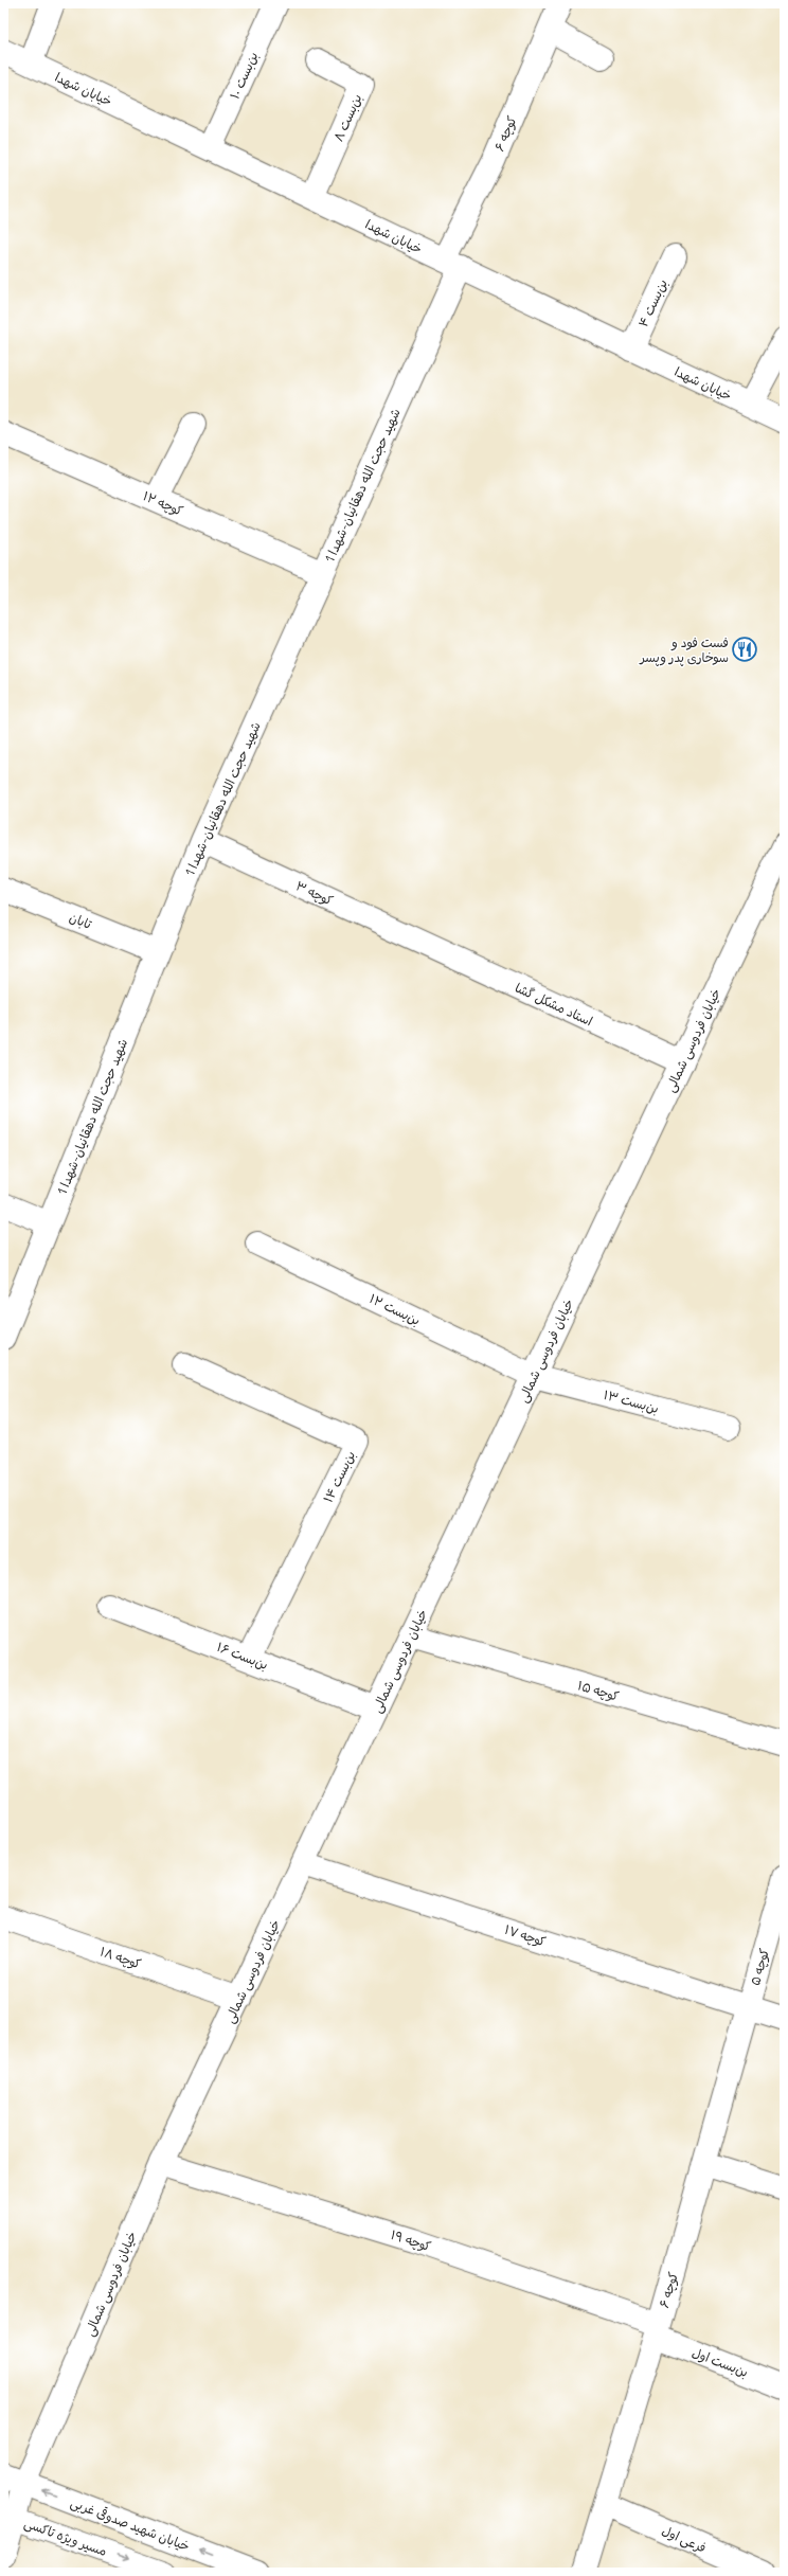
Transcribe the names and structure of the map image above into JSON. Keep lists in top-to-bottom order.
{
  "streets": {
    "street": [
      "بن‌بست ۱۰",
      "خیابان شهدا",
      "بن‌بست ۸",
      "کوچه ۶",
      "بن‌بست ۴",
      "شهید حجت الله دهقانیان-شهدا 1",
      "کوچه ۱۲",
      "کوچه ۳",
      "تابان",
      "استاد مشکل گشا",
      "خیابان فردوسی شمالی",
      "بن‌بست ۱۲",
      "بن‌بست ۱۳",
      "بن‌بست ۱۴",
      "بن‌بست ۱۶",
      "کوچه ۱۵",
      "کوچه ۱۷",
      "کوچه ۱۸",
      "کوچه ۵",
      "کوچه ۱۹",
      "بن‌بست اول",
      "خیابان شهید صدوقی غربی",
      "فرعی اول"
    ],
    "lane": ["مسیر ویژه تاکسی"]
  },
  "crossings": [
    ["بن‌بست ۱۰", "خیابان شهدا"],
    ["خیابان شهدا", "بن‌بست ۸"],
    ["خیابان شهدا", "کوچه ۶"],
    ["خیابان شهدا", "بن‌بست ۴"],
    ["خیابان شهدا", "شهید حجت الله دهقانیان-شهدا 1"],
    ["کوچه ۶", "شهید حجت الله دهقانیان-شهدا 1"],
    ["کوچه ۶", "کوچه ۱۷"],
    ["کوچه ۶", "کوچه ۵"],
    ["کوچه ۶", "کوچه ۱۹"],
    ["کوچه ۶", "بن‌بست اول"],
    ["کوچه ۶", "فرعی اول"],
    ["شهید حجت الله دهقانیان-شهدا 1", "کوچه ۱۲"],
    ["شهید حجت الله دهقانیان-شهدا 1", "کوچه ۳"],
    ["شهید حجت الله دهقانیان-شهدا 1", "تابان"],
    ["کوچه ۳", "استاد مشکل گشا"],
    ["استاد مشکل گشا", "خیابان فردوسی شمالی"],
    ["خیابان فردوسی شمالی", "بن‌بست ۱۲"],
    ["خیابان فردوسی شمالی", "بن‌بست ۱۳"],
    ["خیابان فردوسی شمالی", "بن‌بست ۱۶"],
    ["خیابان فردوسی شمالی", "کوچه ۱۵"],
    ["خیابان فردوسی شمالی", "کوچه ۱۷"],
    ["خیابان فردوسی شمالی", "کوچه ۱۸"],
    ["خیابان فردوسی شمالی", "کوچه ۱۹"],
    ["خیابان فردوسی شمالی", "خیابان شهید صدوقی غربی"],
    ["خیابان فردوسی شمالی", "مسیر ویژه تاکسی"],
    ["بن‌بست ۱۲", "بن‌بست ۱۳"],
    ["بن‌بست ۱۴", "بن‌بست ۱۶"],
    ["کوچه ۱۷", "کوچه ۵"],
    ["کوچه ۱۹", "بن‌بست اول"]
  ],
  "one_way": ["خیابان شهید صدوقی غربی", "مسیر ویژه تاکسی"],
  "places": {
    "restaurant": ["فست فود و سوخاری پدر وپسر"]
  }
}
